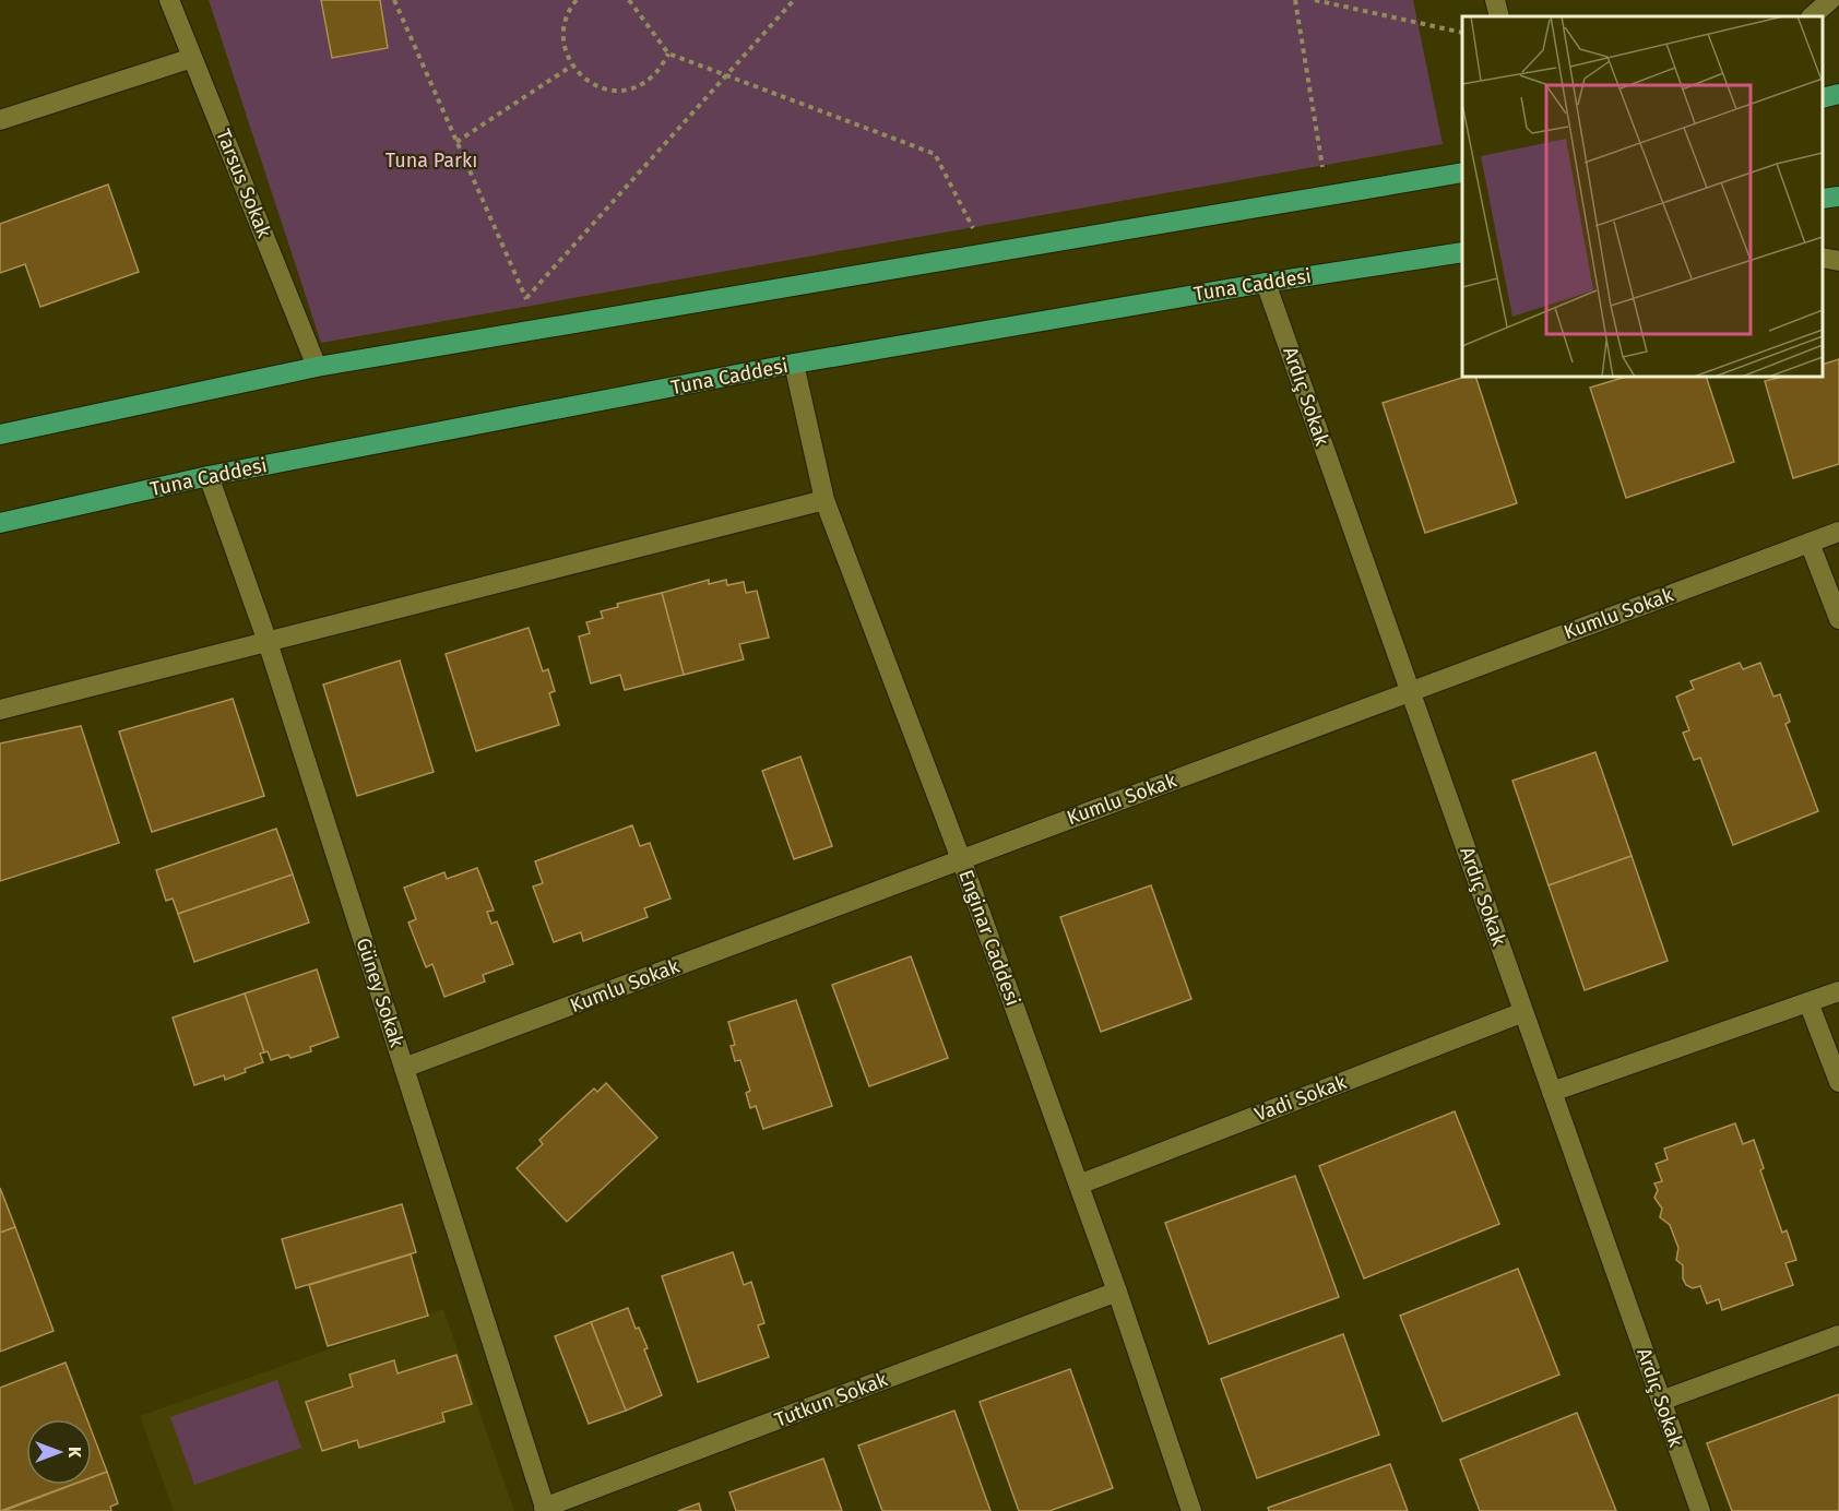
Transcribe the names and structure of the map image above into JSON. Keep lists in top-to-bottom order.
{
  "streets": {
    "main road": ["Tuna Caddesi"],
    "street": [
      "Tarsus Sokak",
      "Ardıç Sokak",
      "Kumlu Sokak",
      "Enginar Caddesi",
      "Güney Sokak",
      "Vadi Sokak",
      "Tutkun Sokak"
    ]
  },
  "crossings": [
    ["Tuna Caddesi", "Ardıç Sokak"],
    ["Tuna Caddesi", "Enginar Caddesi"],
    ["Tuna Caddesi", "Güney Sokak"],
    ["Ardıç Sokak", "Kumlu Sokak"],
    ["Ardıç Sokak", "Vadi Sokak"],
    ["Kumlu Sokak", "Enginar Caddesi"],
    ["Kumlu Sokak", "Güney Sokak"],
    ["Enginar Caddesi", "Vadi Sokak"],
    ["Enginar Caddesi", "Tutkun Sokak"],
    ["Güney Sokak", "Tutkun Sokak"]
  ],
  "parks": ["Tuna Parkı"],
  "north": "right"
}
